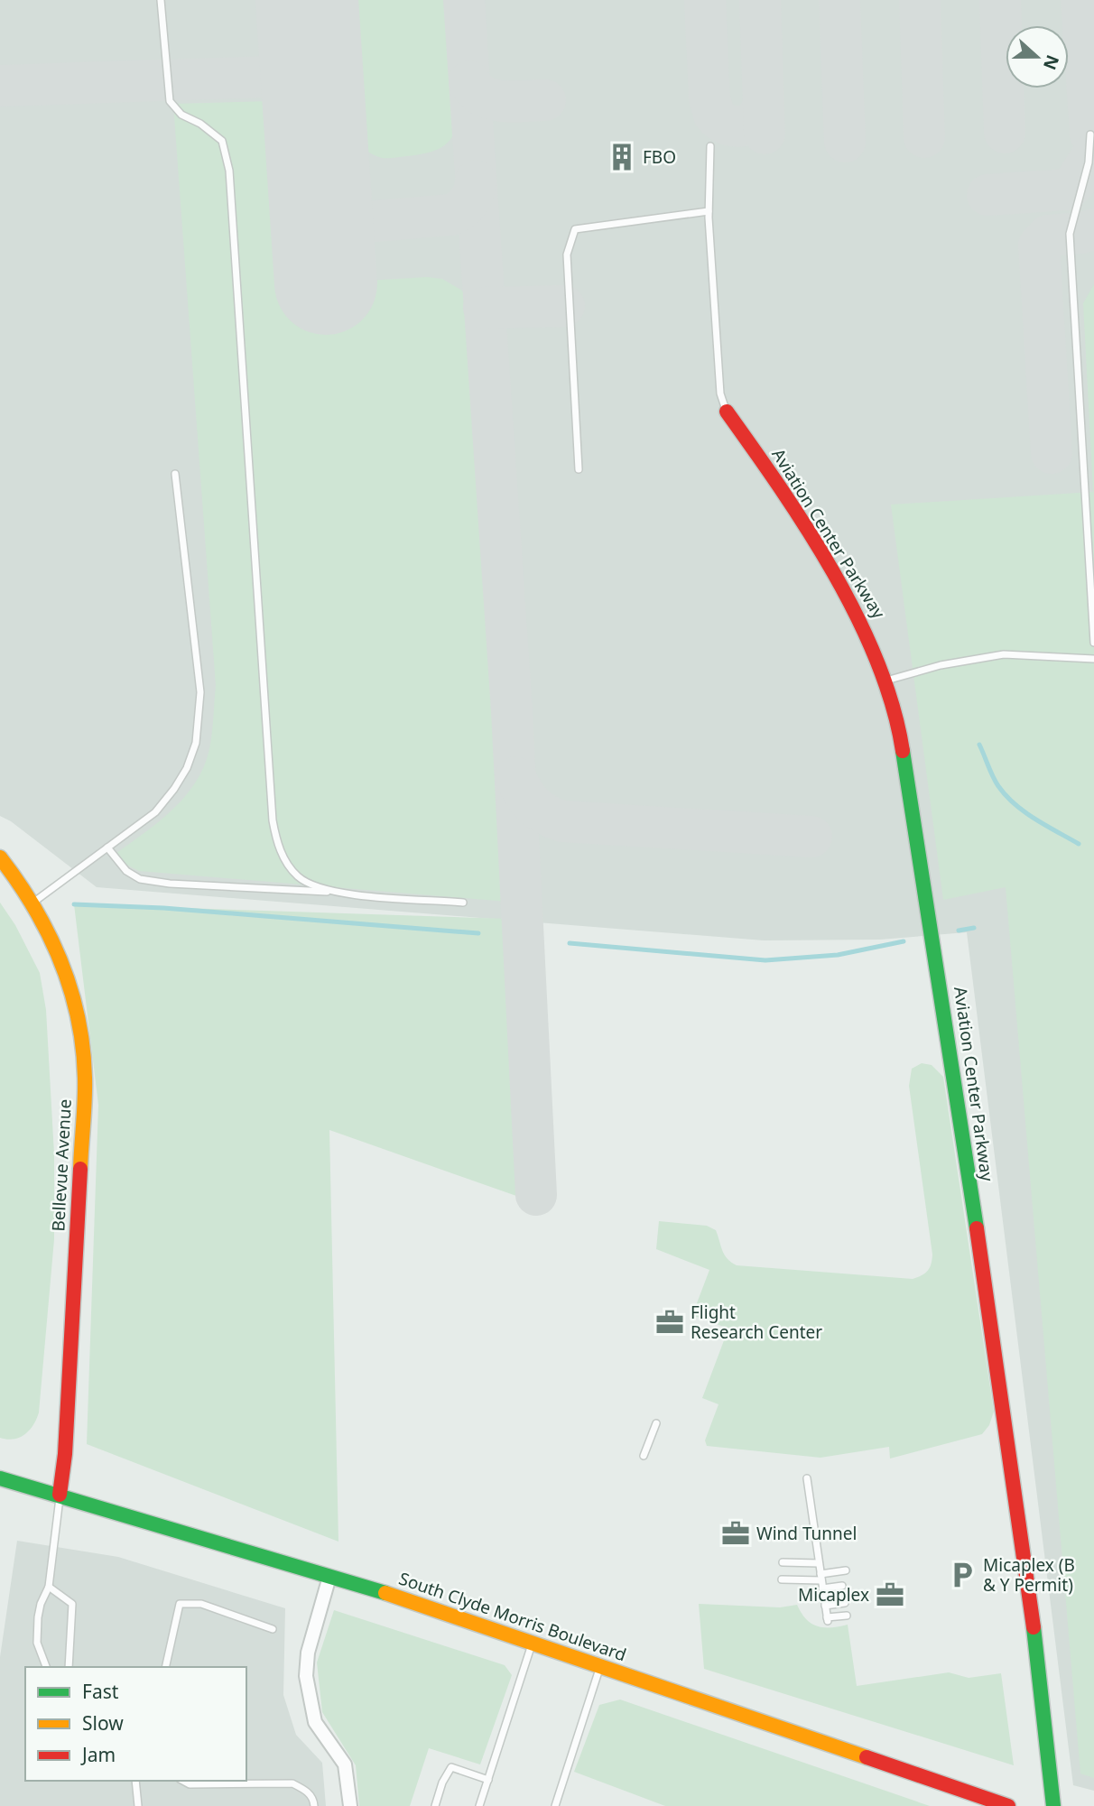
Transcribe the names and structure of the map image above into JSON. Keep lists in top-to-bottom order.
{
  "streets": {
    "street": ["Aviation Center Parkway", "Bellevue Avenue", "South Clyde Morris Boulevard"]
  },
  "crossings": [
    ["Bellevue Avenue", "South Clyde Morris Boulevard"]
  ],
  "places": {
    "building": ["FBO"],
    "office": ["Flight Research Center", "Wind Tunnel", "Micaplex"],
    "parking": ["Micaplex (B & Y Permit)"]
  },
  "legend": ["Fast", "Slow", "Jam"],
  "north": "right"
}
